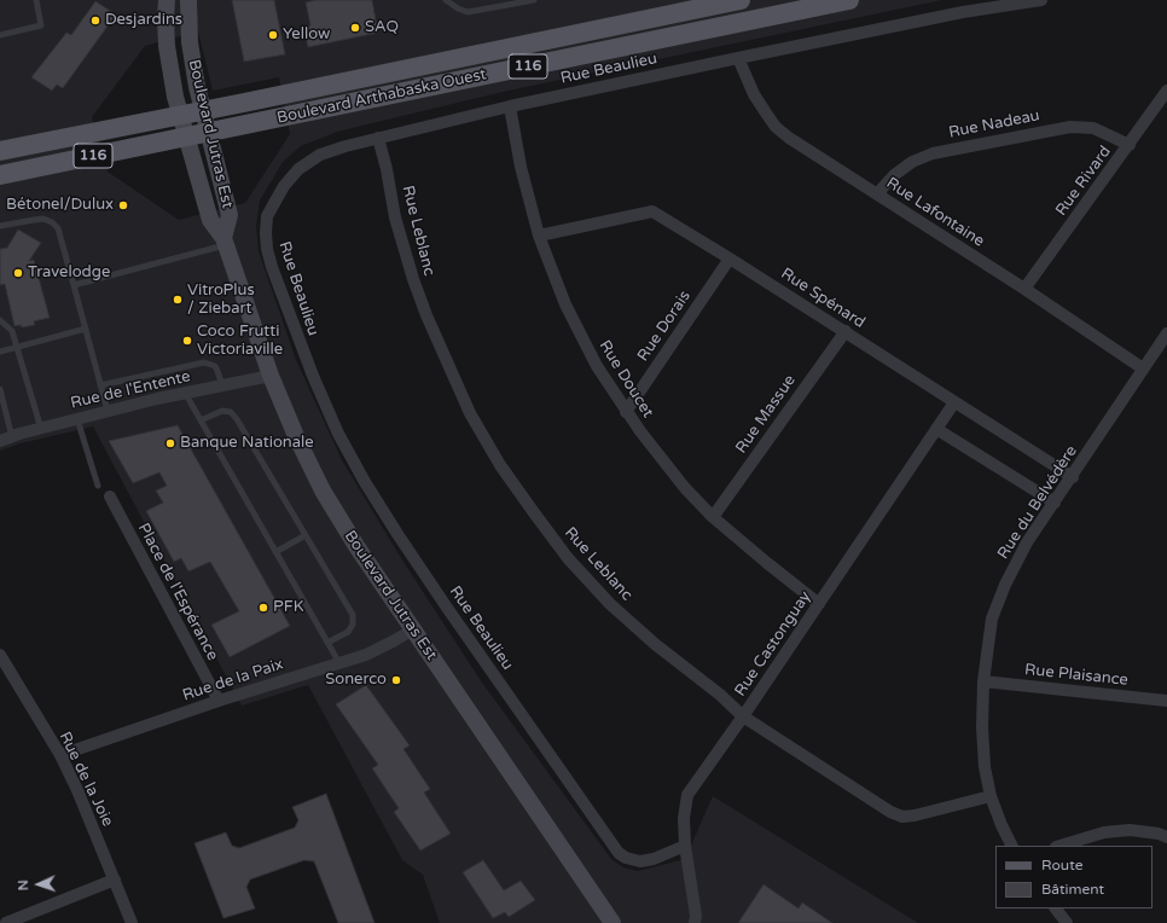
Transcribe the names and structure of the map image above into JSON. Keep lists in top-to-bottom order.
{
  "streets": {
    "main road": ["116", "Boulevard Arthabaska Ouest", "Boulevard Jutras Est"],
    "street": [
      "Rue Beaulieu",
      "Rue Nadeau",
      "Rue Rivard",
      "Rue Lafontaine",
      "Rue Leblanc",
      "Rue Spénard",
      "Rue Dorais",
      "Rue Doucet",
      "Rue de l'Entente",
      "Rue Massue",
      "Rue du Belvédère",
      "Place de l'Espérance",
      "Rue Castonguay",
      "Rue Plaisance",
      "Rue de la Paix",
      "Rue de la Joie"
    ]
  },
  "crossings": [
    ["Rue Beaulieu", "Rue Lafontaine"],
    ["Rue Beaulieu", "Rue Leblanc"],
    ["Rue Beaulieu", "Rue Doucet"],
    ["Rue Beaulieu", "Rue Castonguay"],
    ["Boulevard Arthabaska Ouest", "Boulevard Jutras Est"],
    ["Rue Nadeau", "Rue Rivard"],
    ["Rue Nadeau", "Rue Lafontaine"],
    ["Boulevard Jutras Est", "Rue de l'Entente"],
    ["Boulevard Jutras Est", "Rue de la Paix"],
    ["Rue Rivard", "Rue Lafontaine"],
    ["Rue Lafontaine", "Rue du Belvédère"],
    ["Rue Leblanc", "Rue du Belvédère"],
    ["Rue Leblanc", "Rue Castonguay"],
    ["Rue Spénard", "Rue Dorais"],
    ["Rue Spénard", "Rue Doucet"],
    ["Rue Spénard", "Rue Massue"],
    ["Rue Spénard", "Rue du Belvédère"],
    ["Rue Spénard", "Rue Castonguay"],
    ["Rue Dorais", "Rue Doucet"],
    ["Rue Doucet", "Rue Massue"],
    ["Rue Doucet", "Rue Castonguay"],
    ["Rue du Belvédère", "Rue Plaisance"],
    ["Place de l'Espérance", "Rue de la Paix"],
    ["Rue de la Paix", "Rue de la Joie"]
  ],
  "places": [
    "Desjardins",
    "SAQ",
    "Yellow",
    "Bétonel/Dulux",
    "Travelodge",
    "VitroPlus / Ziebart",
    "Coco Frutti Victoriaville",
    "Banque Nationale",
    "PFK",
    "Sonerco"
  ],
  "legend": ["Route", "Bâtiment"],
  "north": "left"
}
